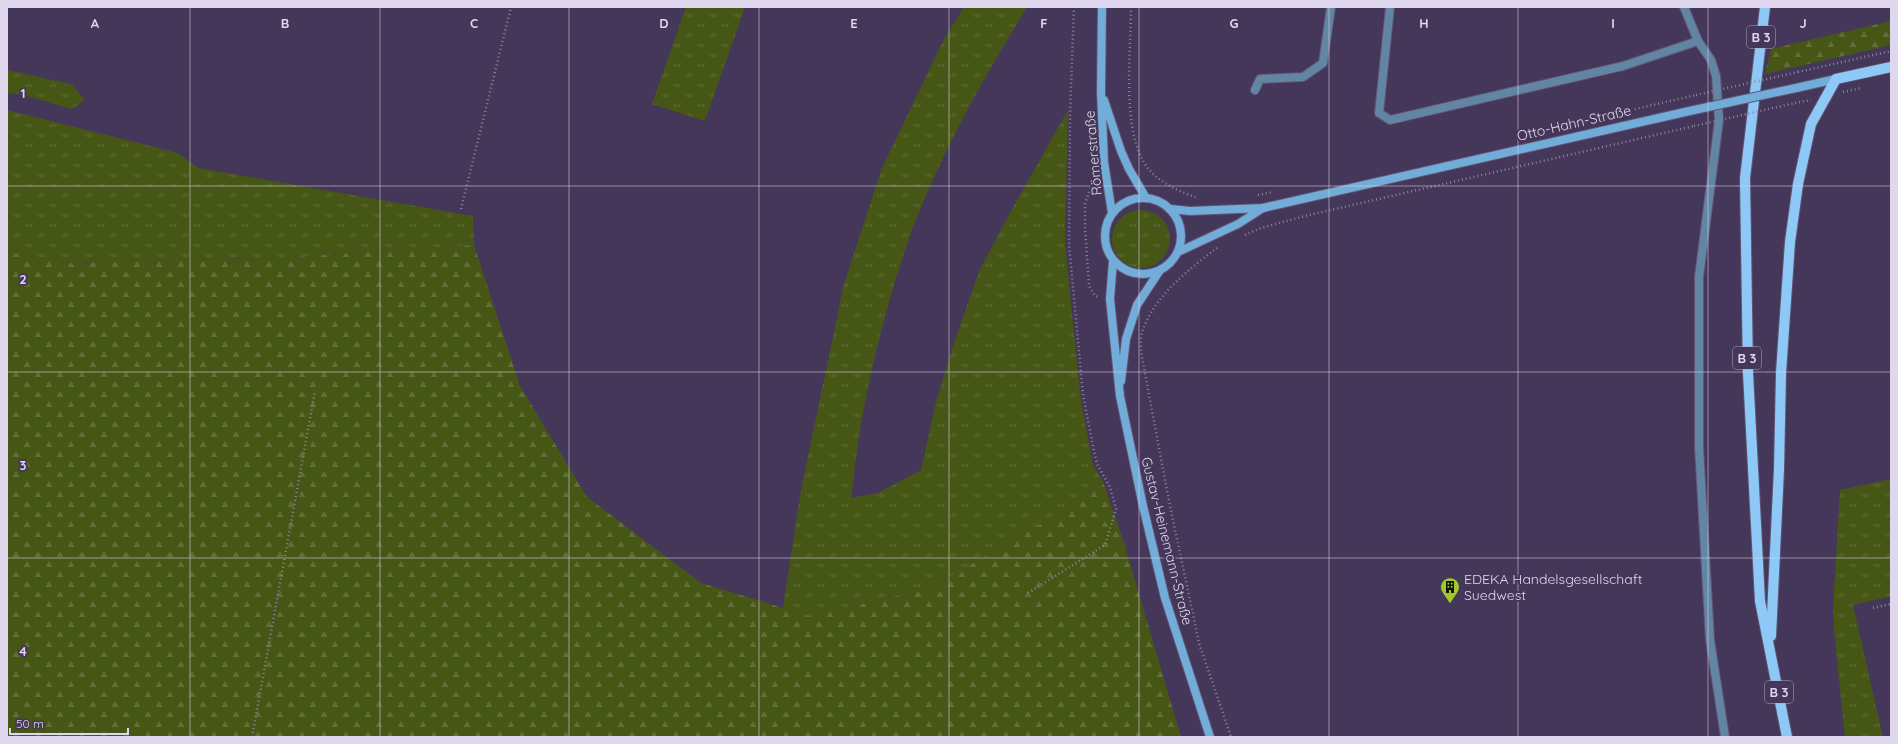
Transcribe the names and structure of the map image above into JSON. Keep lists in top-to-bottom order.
{
  "streets": {
    "main road": ["B 3", "Otto-Hahn-Straße"],
    "street": ["Römerstraße", "Gustav-Heinemann-Straße"]
  },
  "crossings": [
    ["B 3", "Otto-Hahn-Straße"],
    ["Otto-Hahn-Straße", "Römerstraße"],
    ["Otto-Hahn-Straße", "Gustav-Heinemann-Straße"],
    ["Römerstraße", "Gustav-Heinemann-Straße"]
  ],
  "places": {
    "building": ["EDEKA Handelsgesellschaft Suedwest"]
  },
  "scale_bar": "50 m",
  "grid": {
    "columns": [
      "A",
      "B",
      "C",
      "D",
      "E",
      "F",
      "G",
      "H",
      "I",
      "J"
    ],
    "rows": [
      "1",
      "2",
      "3",
      "4"
    ]
  }
}
